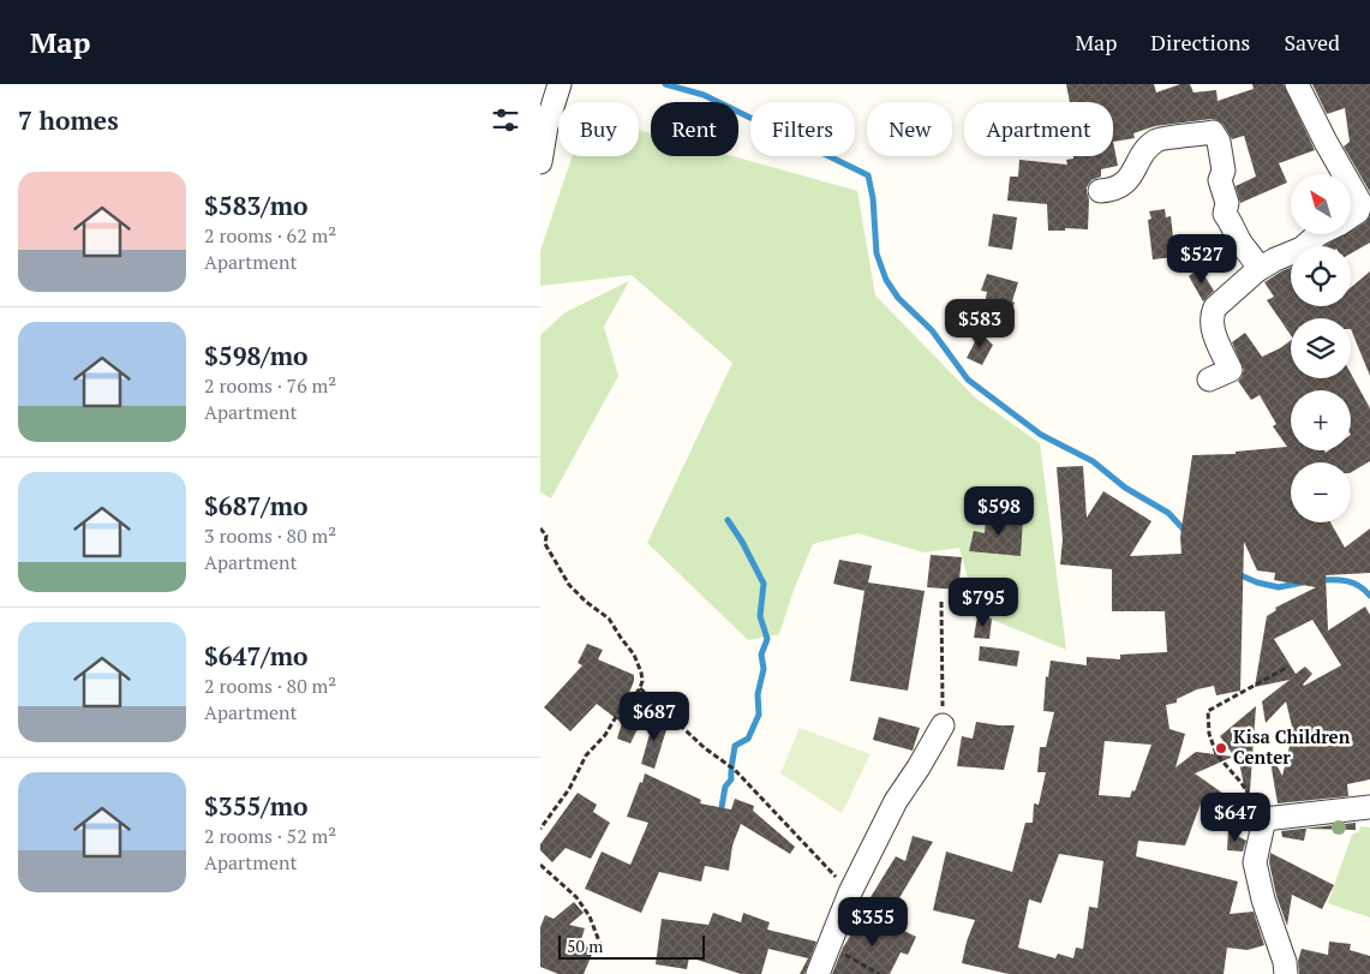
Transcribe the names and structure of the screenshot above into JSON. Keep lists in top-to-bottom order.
{
  "places": ["Kisa Children Center"],
  "scale_bar": "50 m",
  "north": "top left",
  "page": {
    "header": "Map",
    "nav": ["Map", "Directions", "Saved"],
    "heading": "7 homes",
    "chip": [
      "Buy",
      "Rent",
      "Filters",
      "New",
      "Apartment"
    ],
    "list": [
      {
        "name": "$583/mo",
        "note": "2 rooms · 62 m² · Apartment"
      },
      {
        "name": "$598/mo",
        "note": "2 rooms · 76 m² · Apartment"
      },
      {
        "name": "$687/mo",
        "note": "3 rooms · 80 m² · Apartment"
      },
      {
        "name": "$647/mo",
        "note": "2 rooms · 80 m² · Apartment"
      },
      {
        "name": "$355/mo",
        "note": "2 rooms · 52 m² · Apartment"
      }
    ],
    "map_buttons": ["+", "−"],
    "price": [
      "$527",
      "$583",
      "$598",
      "$795",
      "$687",
      "$647",
      "$355"
    ],
    "scale": "50 m"
  }
}
